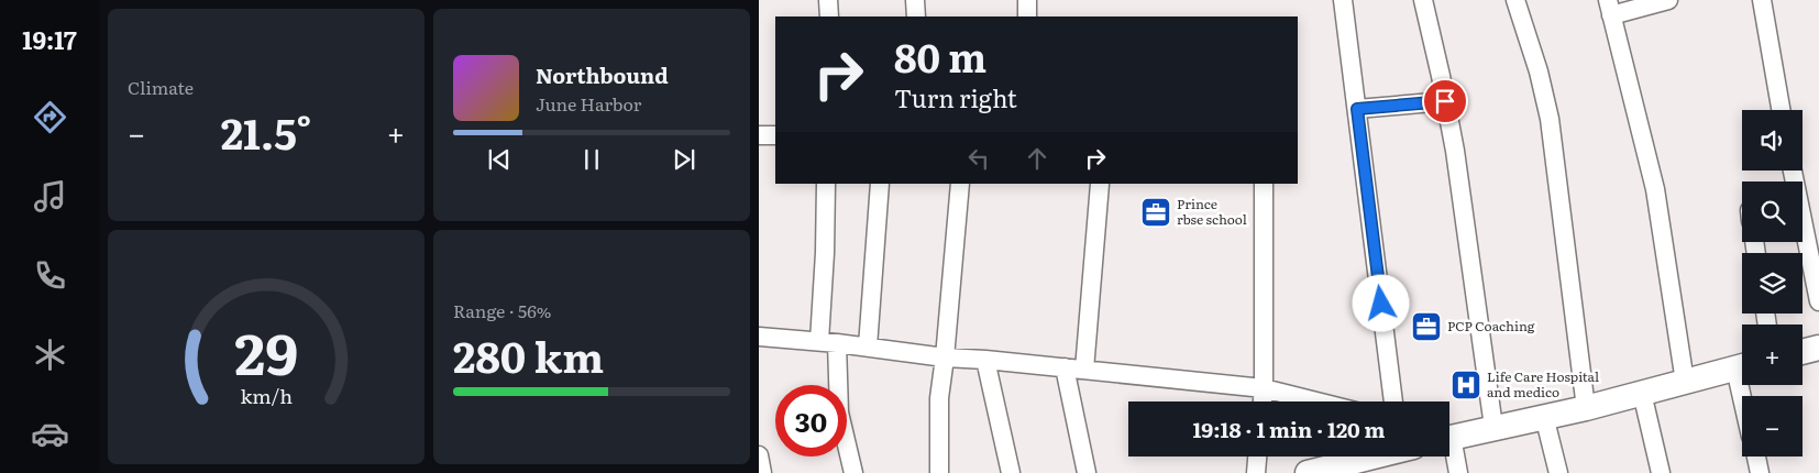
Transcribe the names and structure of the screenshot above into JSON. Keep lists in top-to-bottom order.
{
  "places": {
    "office": ["Prince rbse school", "PCP Coaching"],
    "hospital": ["Life Care Hospital and medico"]
  },
  "page": {
    "tabs": "19:17",
    "tile": [
      "Climate",
      ["Range · 56%", "280 km"]
    ],
    "turn": ["80 m", "Turn right"],
    "song": ["Northbound", "June Harbor"],
    "heat": ["−", "21.5°", "+"],
    "map_buttons": ["+", "−"],
    "limit": "30",
    "trip": "19:18 · 1 min · 120 m",
    "gauge": ["29", "km/h"]
  }
}
